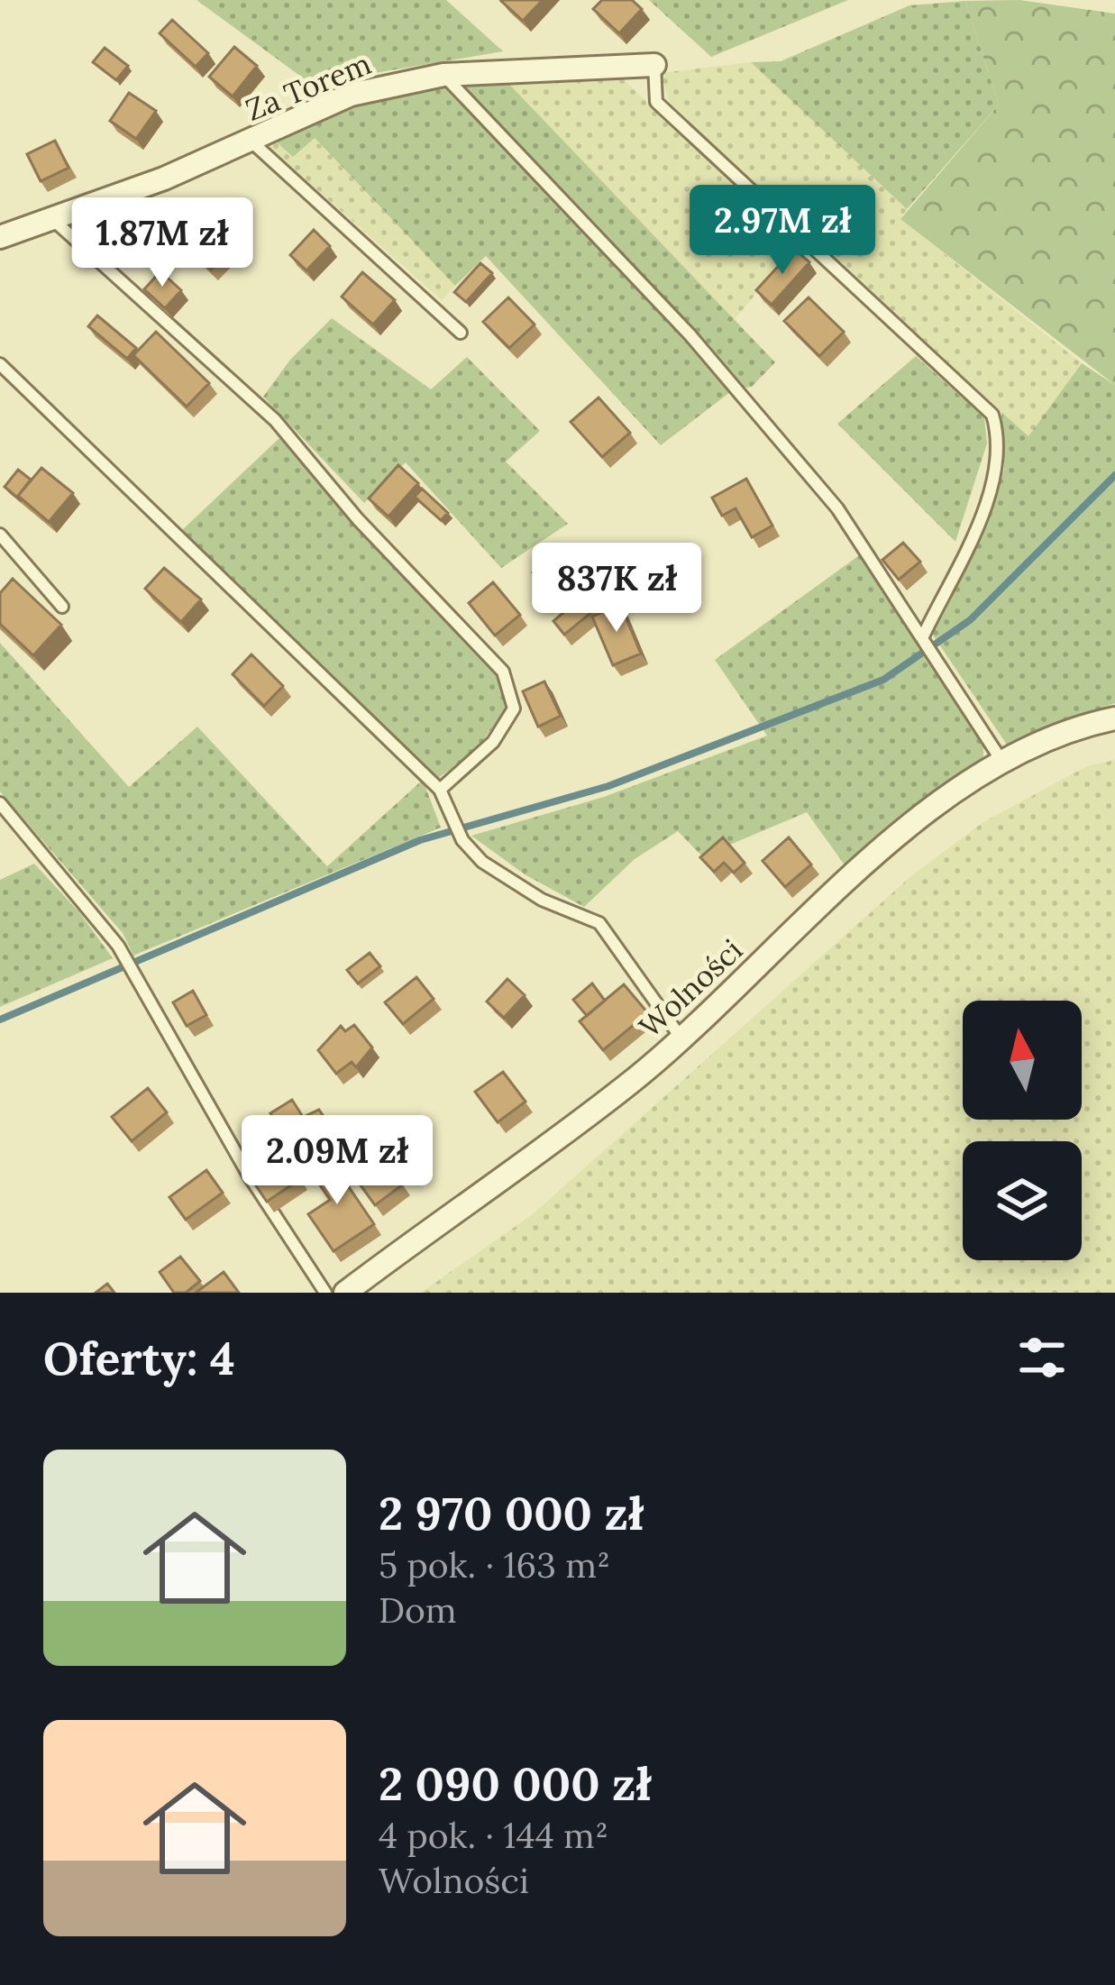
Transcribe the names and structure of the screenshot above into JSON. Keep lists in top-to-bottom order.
{
  "streets": {
    "street": ["Za Torem", "Wolności"]
  },
  "north": "top",
  "page": {
    "price": [
      "2.97M zł",
      "1.87M zł",
      "837K zł",
      "2.09M zł"
    ],
    "heading": "Oferty: 4",
    "list": [
      {
        "name": "2 970 000 zł",
        "note": "5 pok. · 163 m² · Dom"
      },
      {
        "name": "2 090 000 zł",
        "note": "4 pok. · 144 m² · Wolności"
      }
    ]
  }
}
